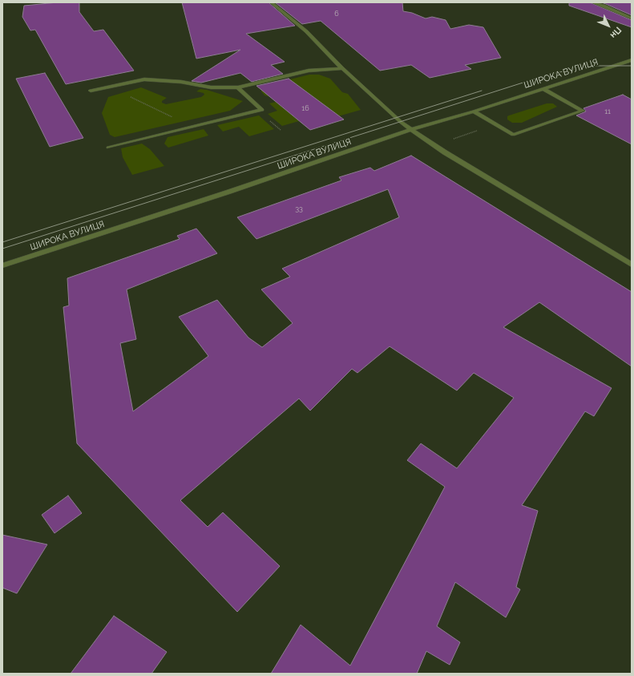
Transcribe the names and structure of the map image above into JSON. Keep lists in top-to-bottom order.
{
  "streets": {
    "street": ["ШИРОКА ВУЛИЦЯ"]
  },
  "house_numbers": [
    "6",
    "16",
    "11",
    "33"
  ],
  "north": "bottom right"
}
